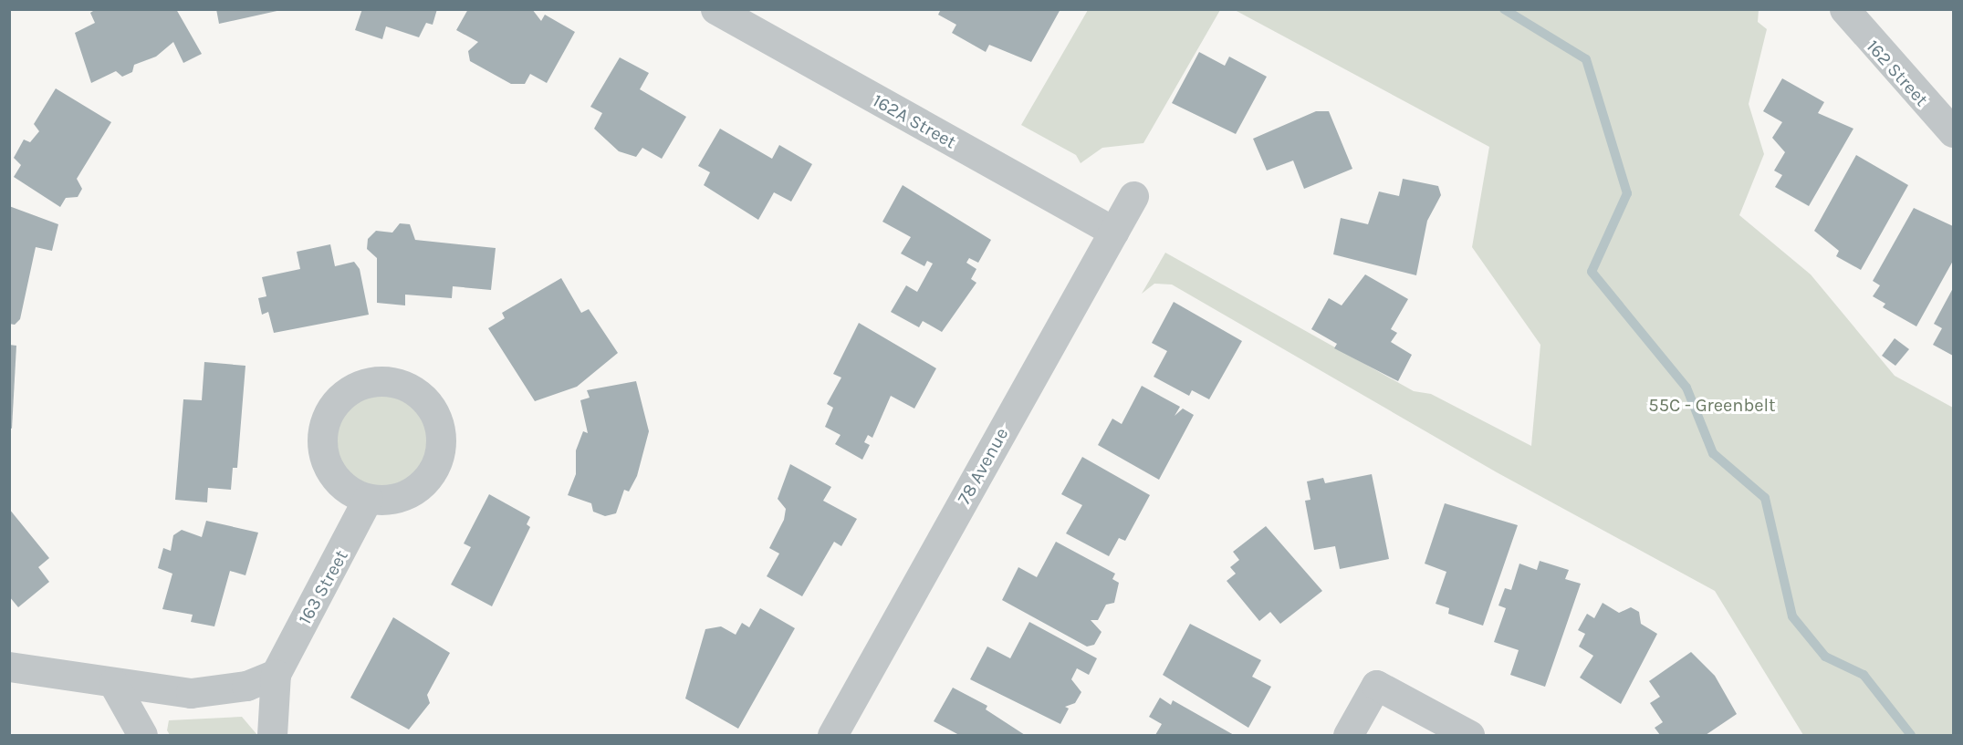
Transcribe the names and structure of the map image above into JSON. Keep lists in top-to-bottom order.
{
  "streets": {
    "street": [
      "162 Street",
      "162A Street",
      "78 Avenue",
      "163 Street"
    ]
  },
  "crossings": [
    ["162A Street", "78 Avenue"]
  ],
  "parks": ["55C - Greenbelt"]
}
